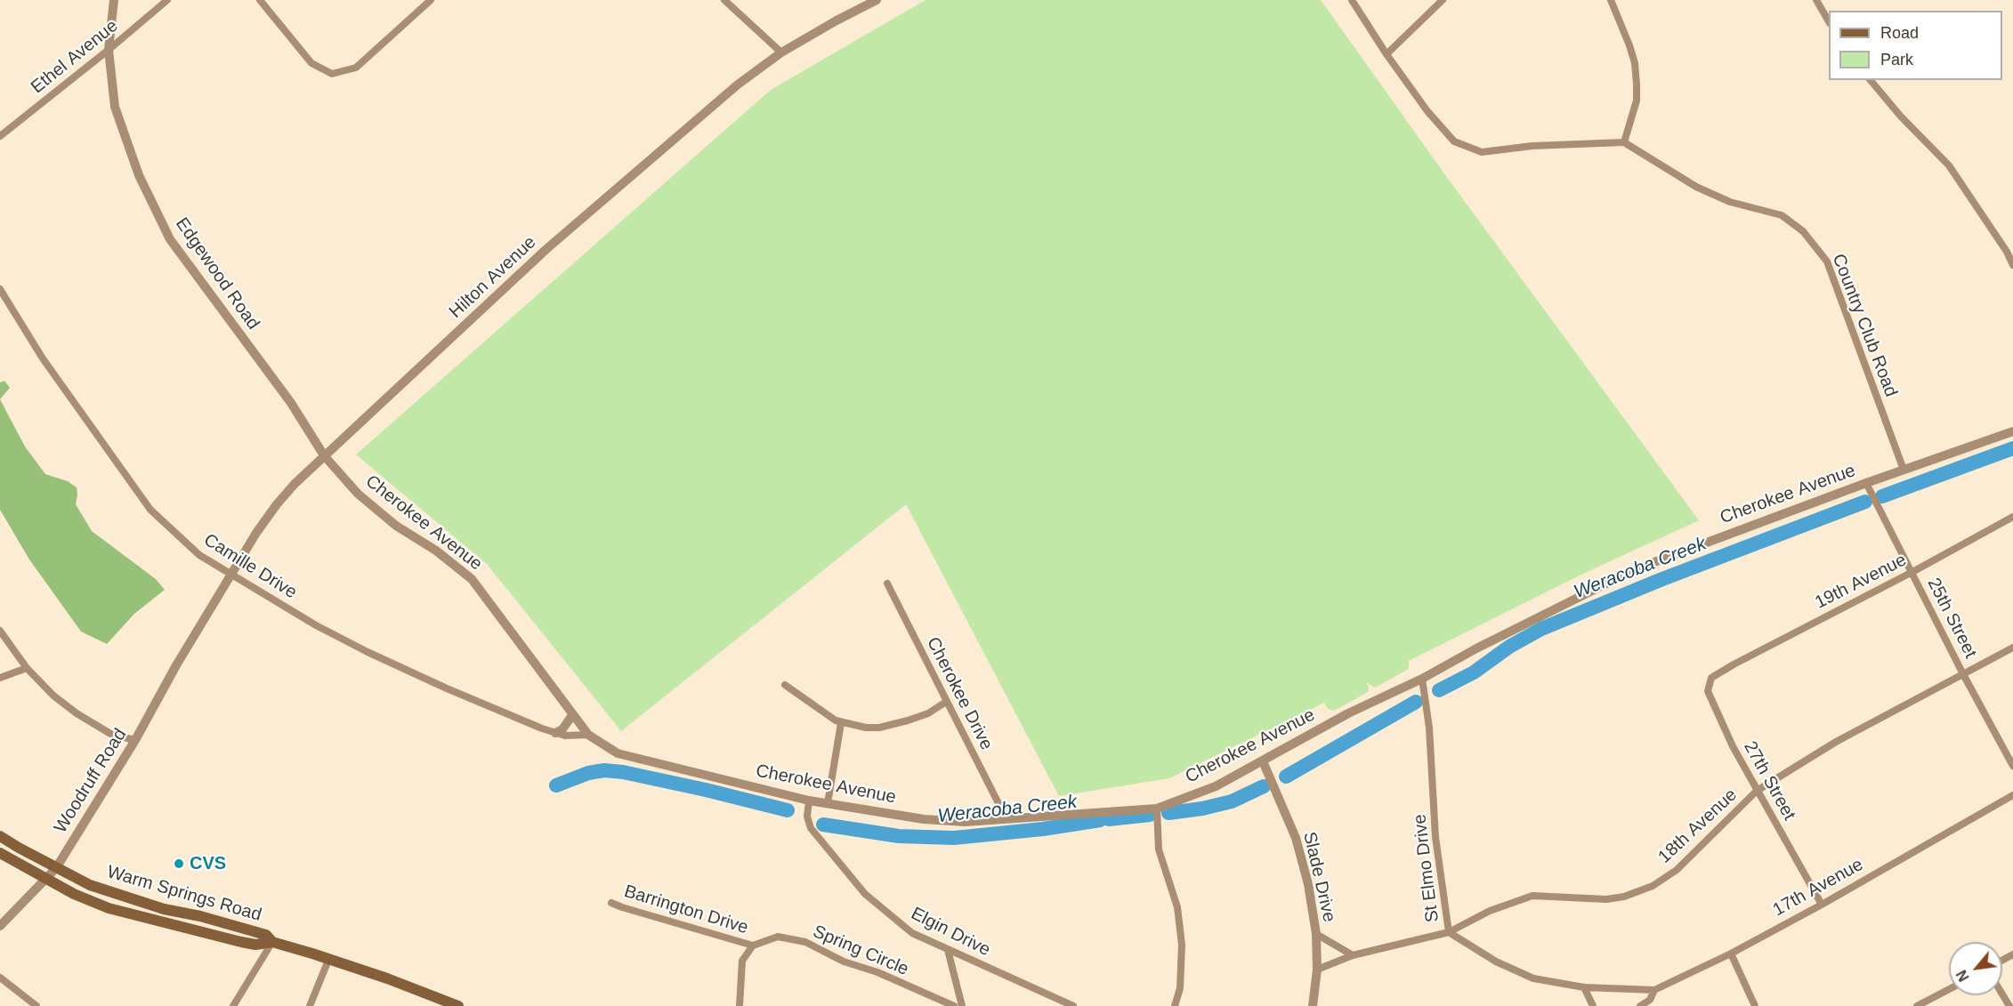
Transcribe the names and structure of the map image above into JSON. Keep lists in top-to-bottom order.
{
  "streets": {
    "main road": ["Warm Springs Road"],
    "street": [
      "Ethel Avenue",
      "Edgewood Road",
      "Hilton Avenue",
      "Country Club Road",
      "Cherokee Avenue",
      "Camille Drive",
      "19th Avenue",
      "25th Street",
      "Cherokee Drive",
      "Woodruff Road",
      "27th Street",
      "18th Avenue",
      "St Elmo Drive",
      "Slade Drive",
      "17th Avenue",
      "Barrington Drive",
      "Elgin Drive",
      "Spring Circle"
    ]
  },
  "crossings": [
    ["Ethel Avenue", "Edgewood Road"],
    ["Edgewood Road", "Hilton Avenue"],
    ["Edgewood Road", "Cherokee Avenue"],
    ["Hilton Avenue", "Cherokee Avenue"],
    ["Hilton Avenue", "Camille Drive"],
    ["Hilton Avenue", "Woodruff Road"],
    ["Country Club Road", "Cherokee Avenue"],
    ["Cherokee Avenue", "Camille Drive"],
    ["Cherokee Avenue", "25th Street"],
    ["Cherokee Avenue", "Cherokee Drive"],
    ["Cherokee Avenue", "St Elmo Drive"],
    ["Cherokee Avenue", "Slade Drive"],
    ["Cherokee Avenue", "Elgin Drive"],
    ["19th Avenue", "25th Street"],
    ["19th Avenue", "27th Street"],
    ["25th Street", "18th Avenue"],
    ["Woodruff Road", "Warm Springs Road"],
    ["27th Street", "18th Avenue"],
    ["27th Street", "17th Avenue"],
    ["18th Avenue", "St Elmo Drive"],
    ["18th Avenue", "Slade Drive"],
    ["St Elmo Drive", "17th Avenue"],
    ["Barrington Drive", "Spring Circle"]
  ],
  "water": ["Weracoba Creek"],
  "places": ["CVS"],
  "legend": ["Road", "Park"],
  "north": "bottom left"
}
